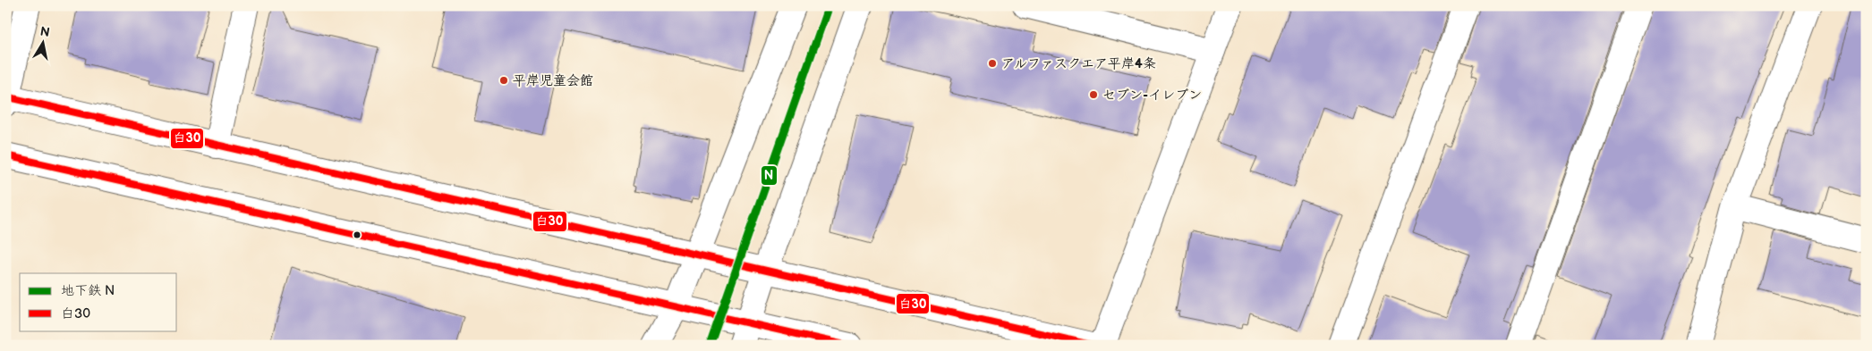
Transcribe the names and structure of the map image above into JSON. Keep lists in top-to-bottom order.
{
  "places": ["アルファスクエア平岸4条", "平岸児童会館", "セブン-イレブン"],
  "lines": ["metro line N", "transit line 白30"],
  "legend": ["地下鉄 N", "白30"],
  "north": "top"
}
